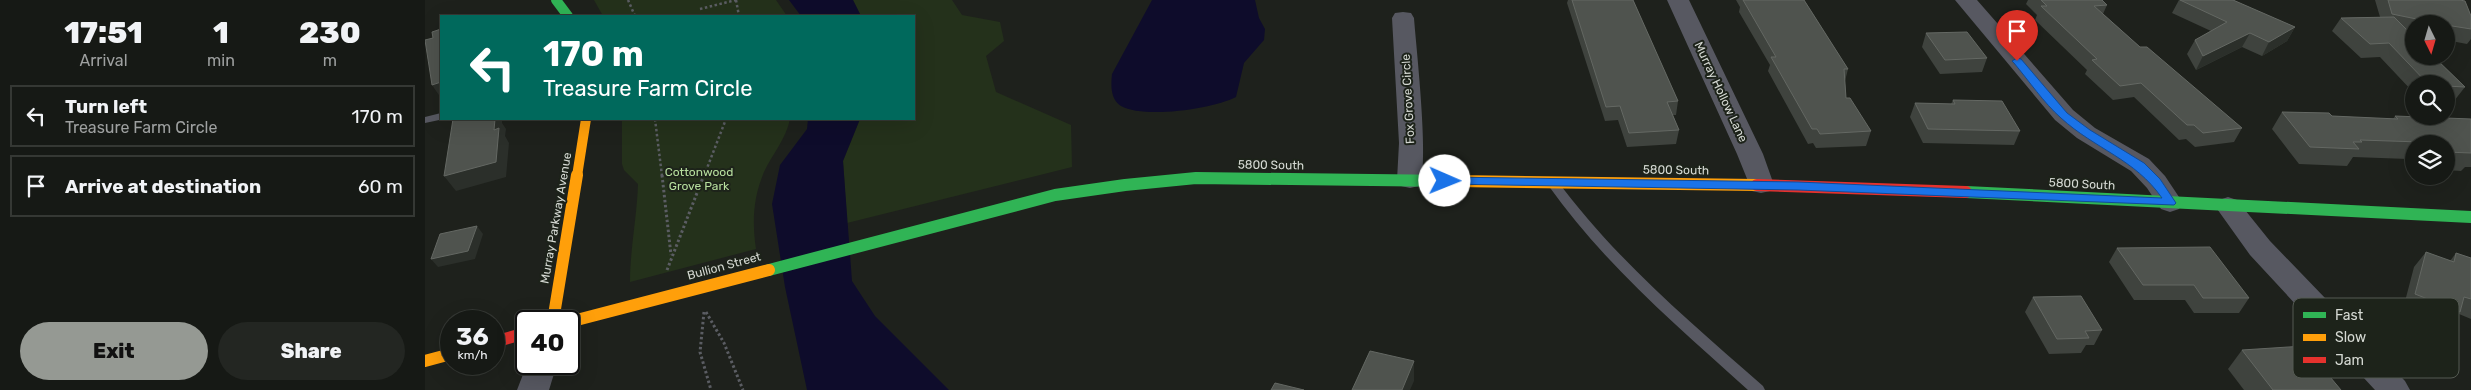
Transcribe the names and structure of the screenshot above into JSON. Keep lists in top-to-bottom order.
{
  "streets": {
    "street": [
      "Murray Hollow Lane",
      "Fox Grove Circle",
      "5800 South",
      "Murray Parkway Avenue",
      "Bullion Street"
    ]
  },
  "crossings": [
    ["Murray Hollow Lane", "5800 South"],
    ["Fox Grove Circle", "5800 South"],
    ["5800 South", "Bullion Street"]
  ],
  "parks": ["Cottonwood Grove Park"],
  "legend": ["Fast", "Slow", "Jam"],
  "north": "bottom",
  "page": {
    "eta": [
      "17:51",
      "Arrival",
      "1",
      "min",
      "230",
      "m"
    ],
    "turn": ["170 m", "Treasure Farm Circle"],
    "list": [
      {
        "name": "Turn left",
        "note": "Treasure Farm Circle",
        "value": "170 m"
      },
      {
        "name": "Arrive at destination",
        "value": "60 m"
      }
    ],
    "speed": "36 km/h",
    "limit": "40",
    "buttons": ["Exit", "Share"]
  }
}
